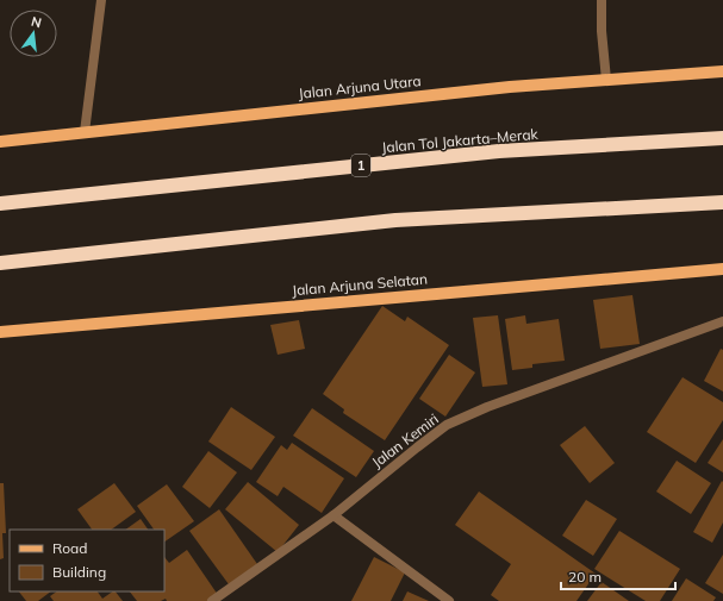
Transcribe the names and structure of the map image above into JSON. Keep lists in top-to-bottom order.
{
  "streets": {
    "highway": ["Jalan Tol Jakarta–Merak", "1"],
    "main road": ["Jalan Arjuna Utara", "Jalan Arjuna Selatan"],
    "street": ["Jalan Kemiri"]
  },
  "legend": ["Road", "Building"],
  "scale_bar": "20 m",
  "north": "top"
}
